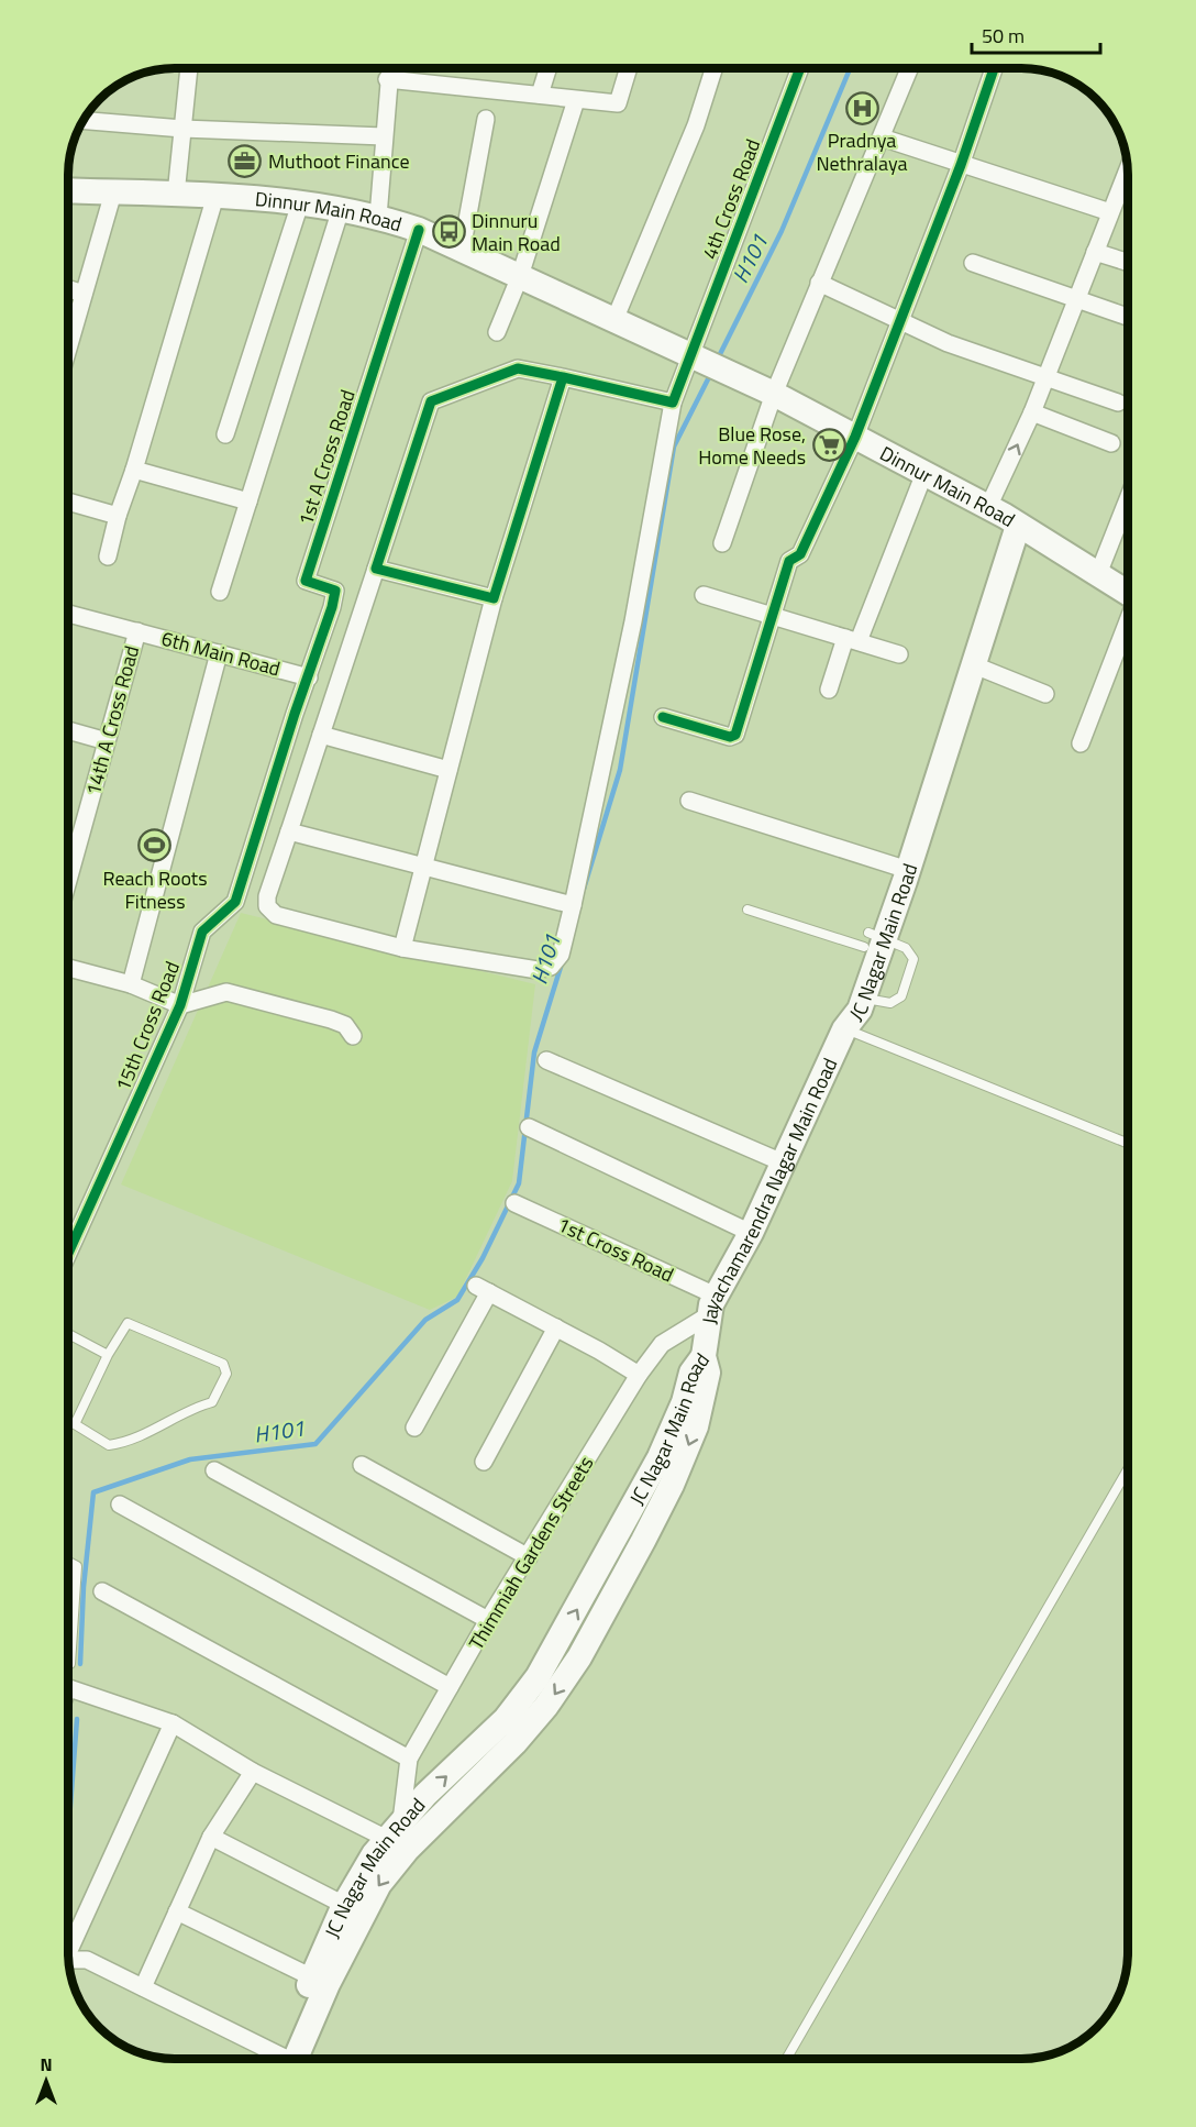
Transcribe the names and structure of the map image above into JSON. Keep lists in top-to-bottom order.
{
  "streets": {
    "main road": ["Dinnur Main Road", "JC Nagar Main Road", "Jayachamarendra Nagar Main Road"],
    "street": [
      "4th Cross Road",
      "1st A Cross Road",
      "6th Main Road",
      "14th A Cross Road",
      "15th Cross Road",
      "1st Cross Road",
      "Thimmiah Gardens Streets"
    ]
  },
  "crossings": [
    ["4th Cross Road", "Dinnur Main Road"],
    ["Dinnur Main Road", "1st A Cross Road"],
    ["Dinnur Main Road", "JC Nagar Main Road"],
    ["1st A Cross Road", "6th Main Road"],
    ["1st A Cross Road", "15th Cross Road"],
    ["6th Main Road", "14th A Cross Road"],
    ["6th Main Road", "15th Cross Road"],
    ["JC Nagar Main Road", "Jayachamarendra Nagar Main Road"],
    ["JC Nagar Main Road", "Thimmiah Gardens Streets"],
    ["Jayachamarendra Nagar Main Road", "1st Cross Road"],
    ["Jayachamarendra Nagar Main Road", "Thimmiah Gardens Streets"],
    ["1st Cross Road", "Thimmiah Gardens Streets"]
  ],
  "water": ["H101"],
  "places": {
    "hospital": ["Pradnya Nethralaya"],
    "office": ["Muthoot Finance"],
    "bus stop": ["Dinnuru Main Road"],
    "supermarket": ["Blue Rose, Home Needs"],
    "sports": ["Reach Roots Fitness"]
  },
  "scale_bar": "50 m",
  "north": "top"
}
